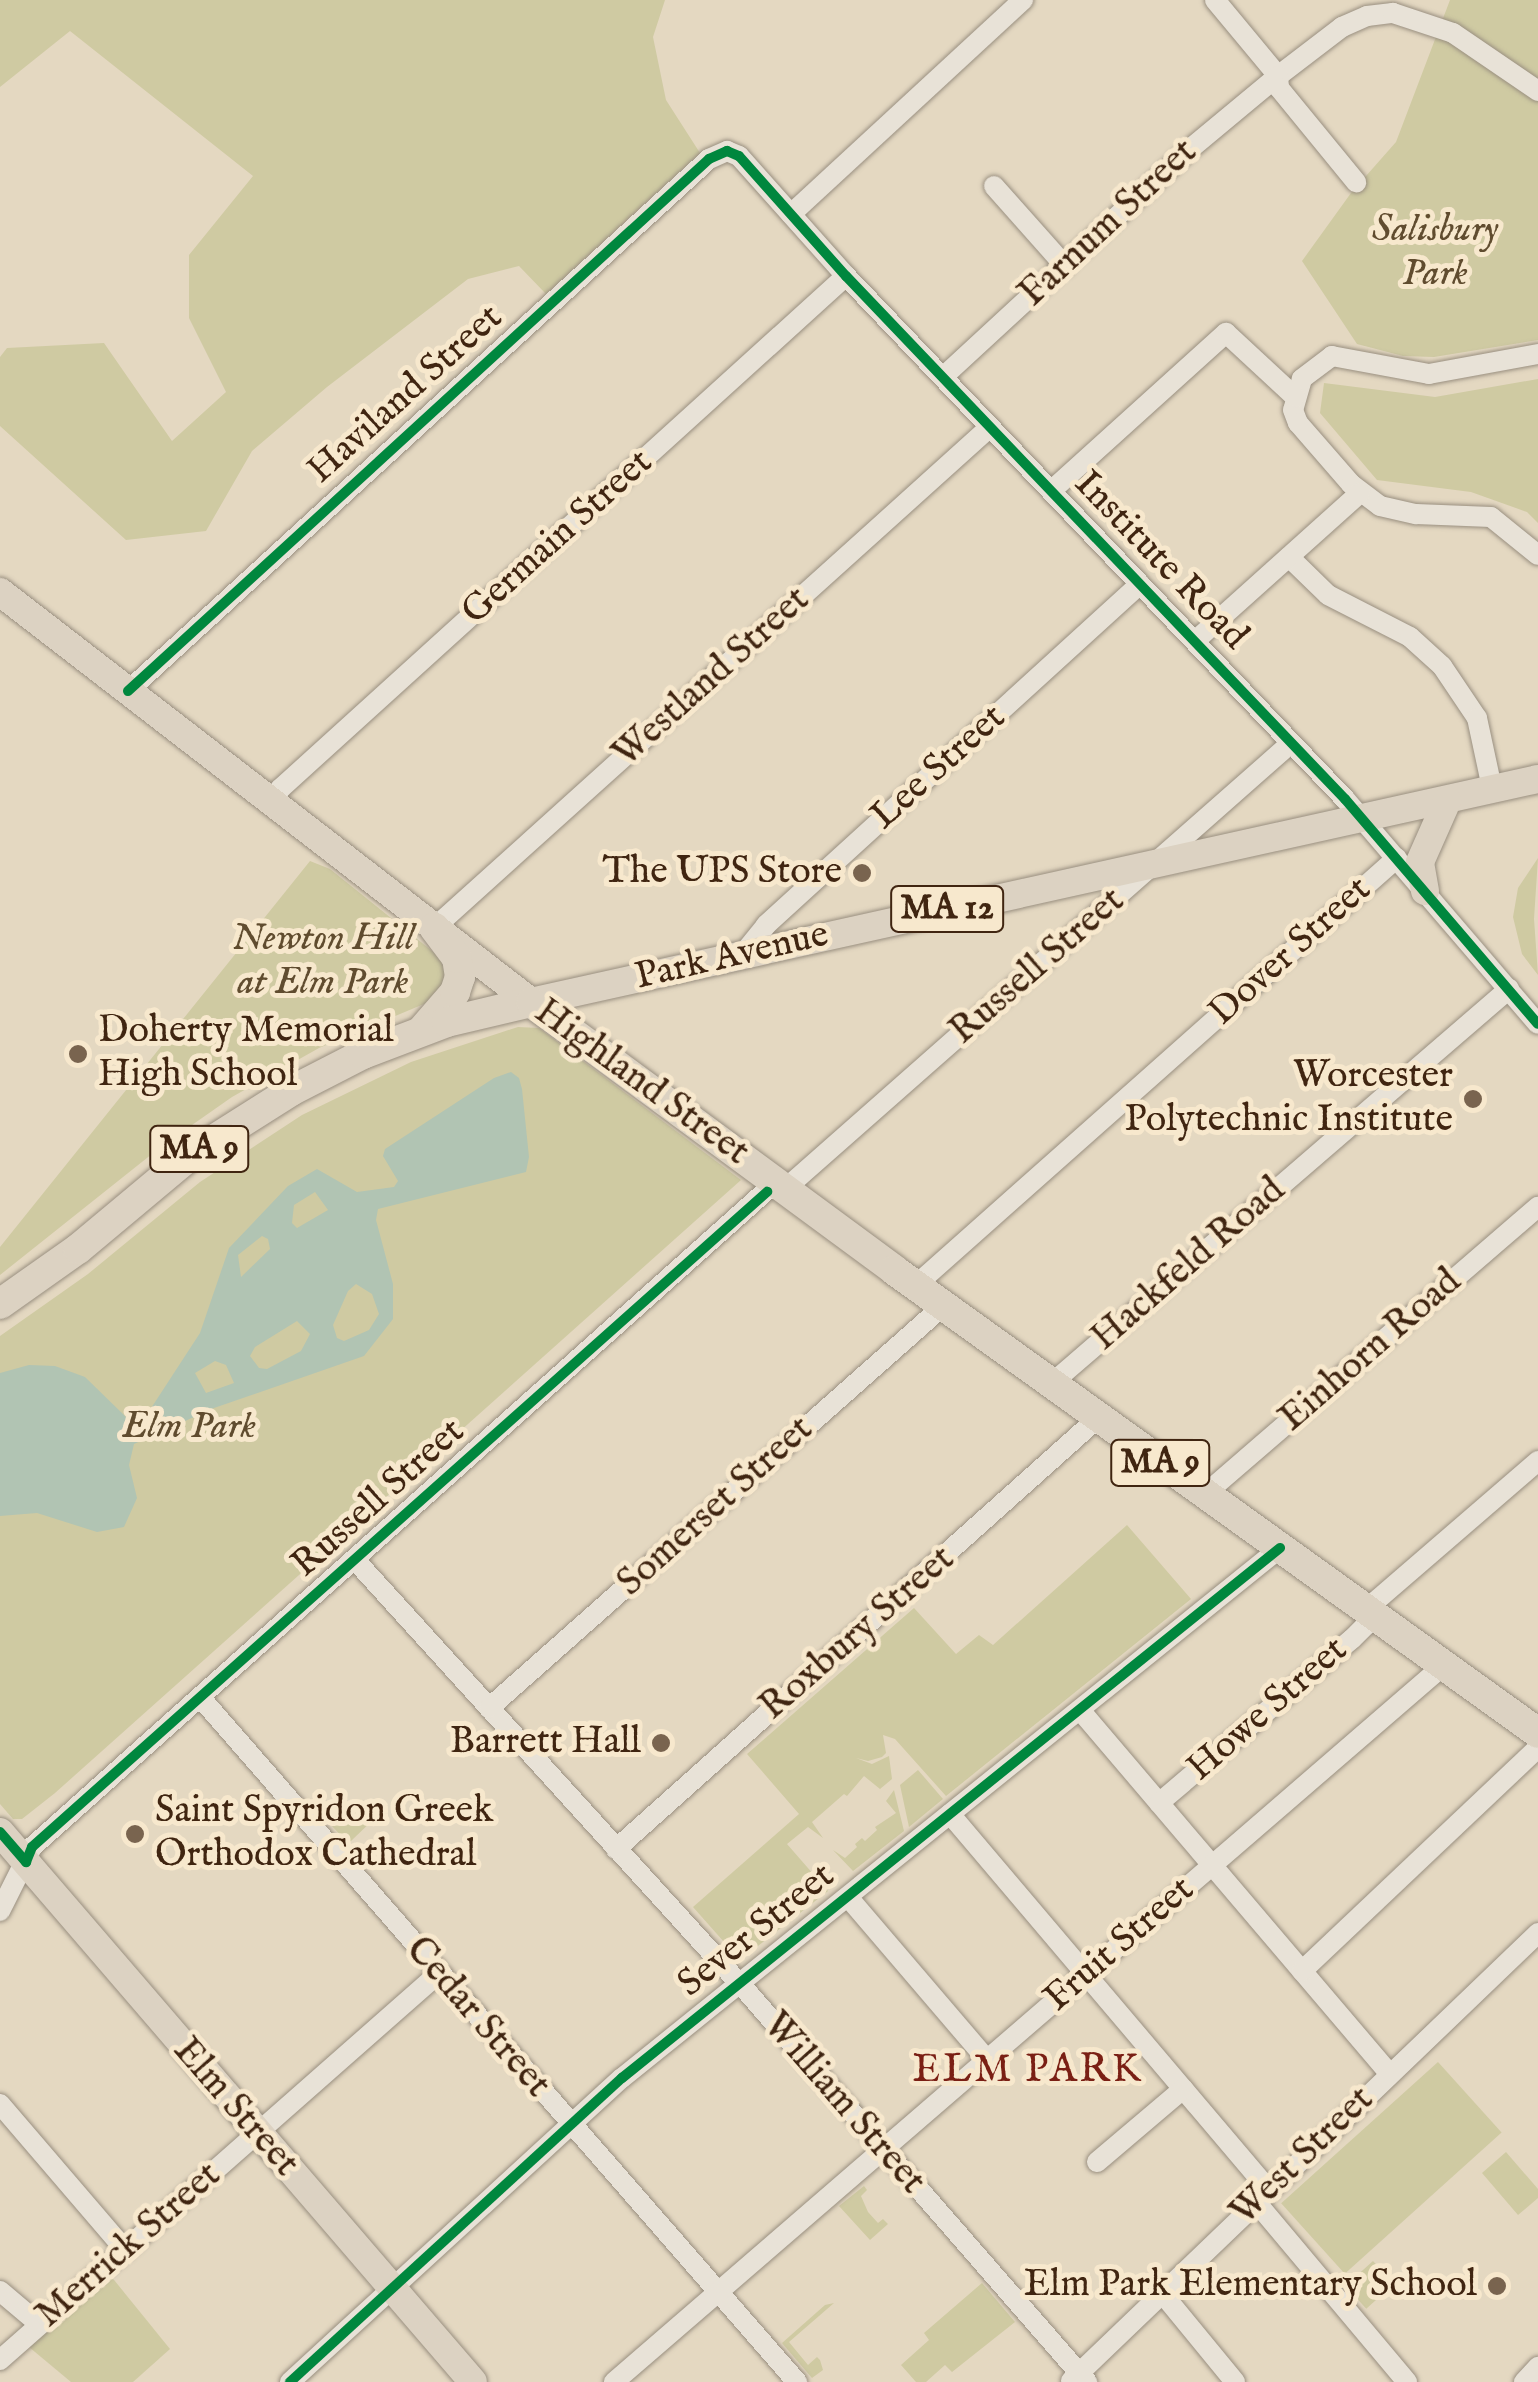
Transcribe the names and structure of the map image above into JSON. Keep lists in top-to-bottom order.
{
  "streets": {
    "highway": ["Park Avenue", "Highland Street", "MA 9"],
    "main road": ["MA 12", "Elm Street"],
    "street": [
      "Farnum Street",
      "Haviland Street",
      "Germain Street",
      "Institute Road",
      "Westland Street",
      "Lee Street",
      "Dover Street",
      "Russell Street",
      "Hackfeld Road",
      "Einhorn Road",
      "Somerset Street",
      "Roxbury Street",
      "Howe Street",
      "Sever Street",
      "Fruit Street",
      "Cedar Street",
      "William Street",
      "West Street",
      "Merrick Street"
    ]
  },
  "crossings": [
    ["Farnum Street", "Institute Road"],
    ["Haviland Street", "Institute Road"],
    ["Haviland Street", "Highland Street"],
    ["Germain Street", "Institute Road"],
    ["Germain Street", "Highland Street"],
    ["Institute Road", "Westland Street"],
    ["Institute Road", "Lee Street"],
    ["Institute Road", "Dover Street"],
    ["Institute Road", "Park Avenue"],
    ["Institute Road", "Russell Street"],
    ["Institute Road", "Hackfeld Road"],
    ["Westland Street", "Highland Street"],
    ["Lee Street", "Park Avenue"],
    ["Dover Street", "Highland Street"],
    ["Park Avenue", "Russell Street"],
    ["Park Avenue", "Highland Street"],
    ["Russell Street", "Highland Street"],
    ["Russell Street", "Cedar Street"],
    ["Russell Street", "William Street"],
    ["Russell Street", "Elm Street"],
    ["Highland Street", "Hackfeld Road"],
    ["Highland Street", "Einhorn Road"],
    ["Highland Street", "Somerset Street"],
    ["Highland Street", "Roxbury Street"],
    ["Highland Street", "Howe Street"],
    ["Highland Street", "Sever Street"],
    ["Highland Street", "Fruit Street"],
    ["Somerset Street", "William Street"],
    ["Roxbury Street", "William Street"],
    ["Sever Street", "Cedar Street"],
    ["Sever Street", "William Street"],
    ["Sever Street", "Elm Street"],
    ["Fruit Street", "Cedar Street"],
    ["Fruit Street", "William Street"],
    ["Cedar Street", "Merrick Street"],
    ["William Street", "West Street"],
    ["Elm Street", "Merrick Street"]
  ],
  "districts": ["ELM PARK"],
  "parks": ["Salisbury Park", "Newton Hill at Elm Park", "Elm Park"],
  "places": [
    "The UPS Store",
    "Doherty Memorial High School",
    "Worcester Polytechnic Institute",
    "Barrett Hall",
    "Saint Spyridon Greek Orthodox Cathedral",
    "Elm Park Elementary School"
  ]
}
